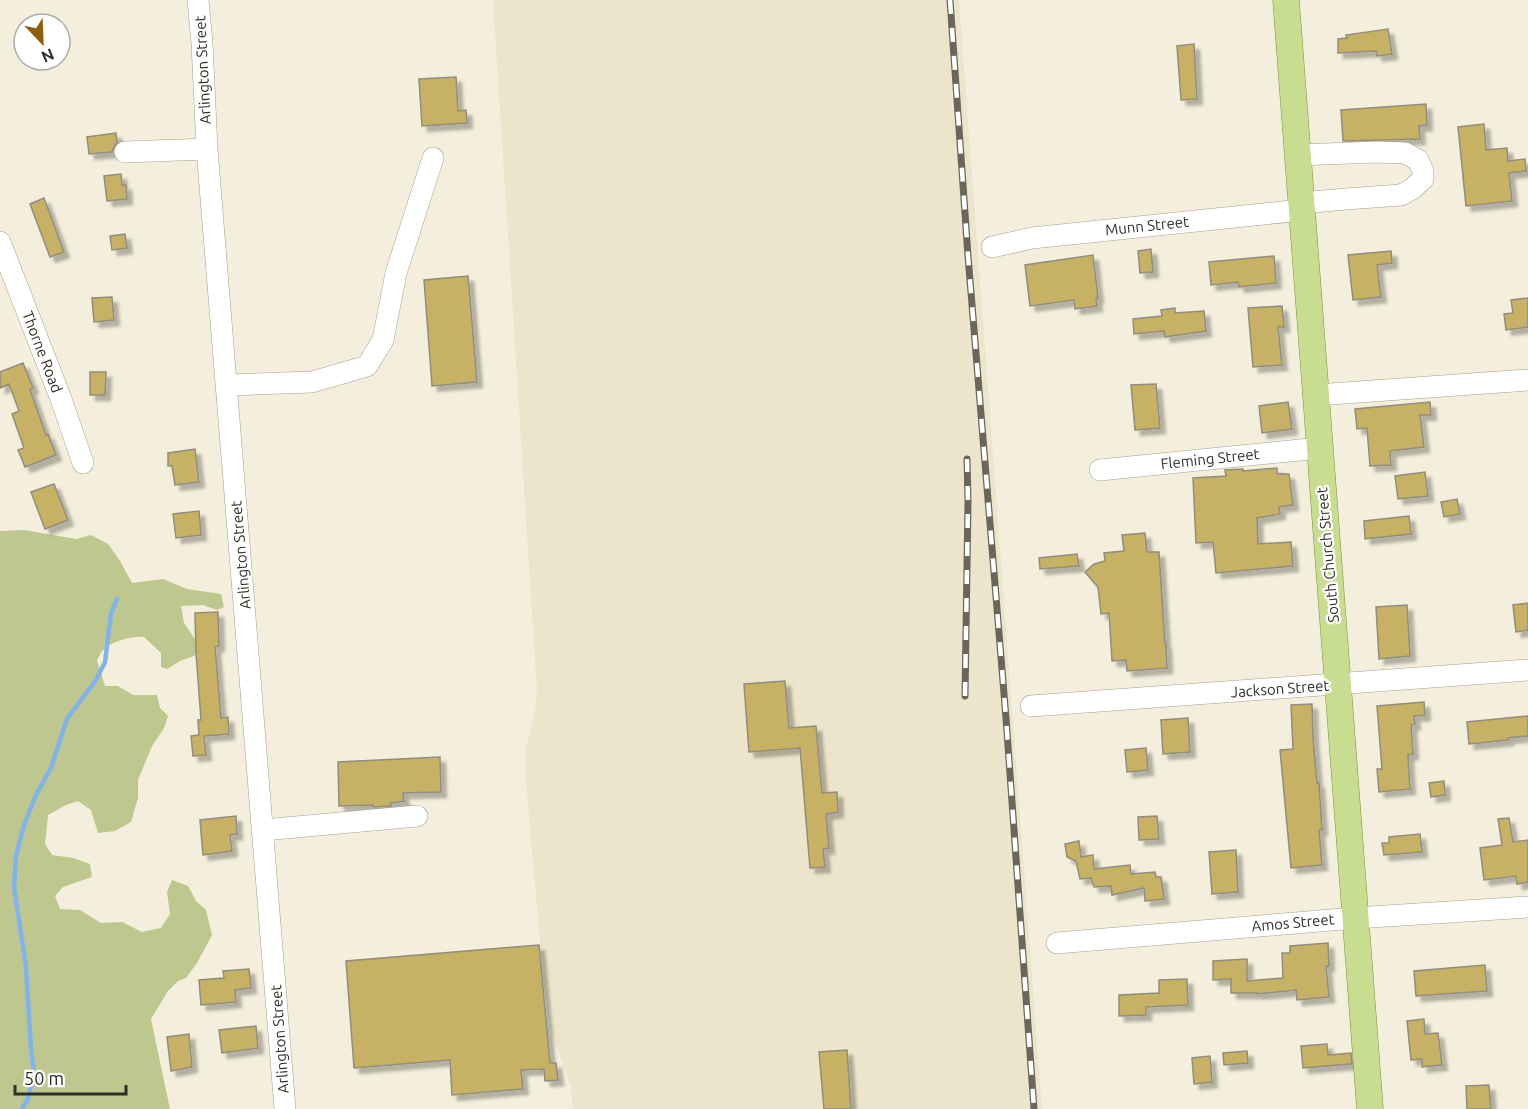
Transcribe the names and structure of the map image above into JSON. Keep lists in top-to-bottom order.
{
  "streets": {
    "main road": ["South Church Street"],
    "street": [
      "Arlington Street",
      "Munn Street",
      "Thorne Road",
      "Fleming Street",
      "Jackson Street",
      "Amos Street"
    ]
  },
  "crossings": [
    ["Munn Street", "South Church Street"],
    ["Fleming Street", "South Church Street"],
    ["South Church Street", "Jackson Street"],
    ["South Church Street", "Amos Street"]
  ],
  "scale_bar": "50 m",
  "north": "bottom right"
}
